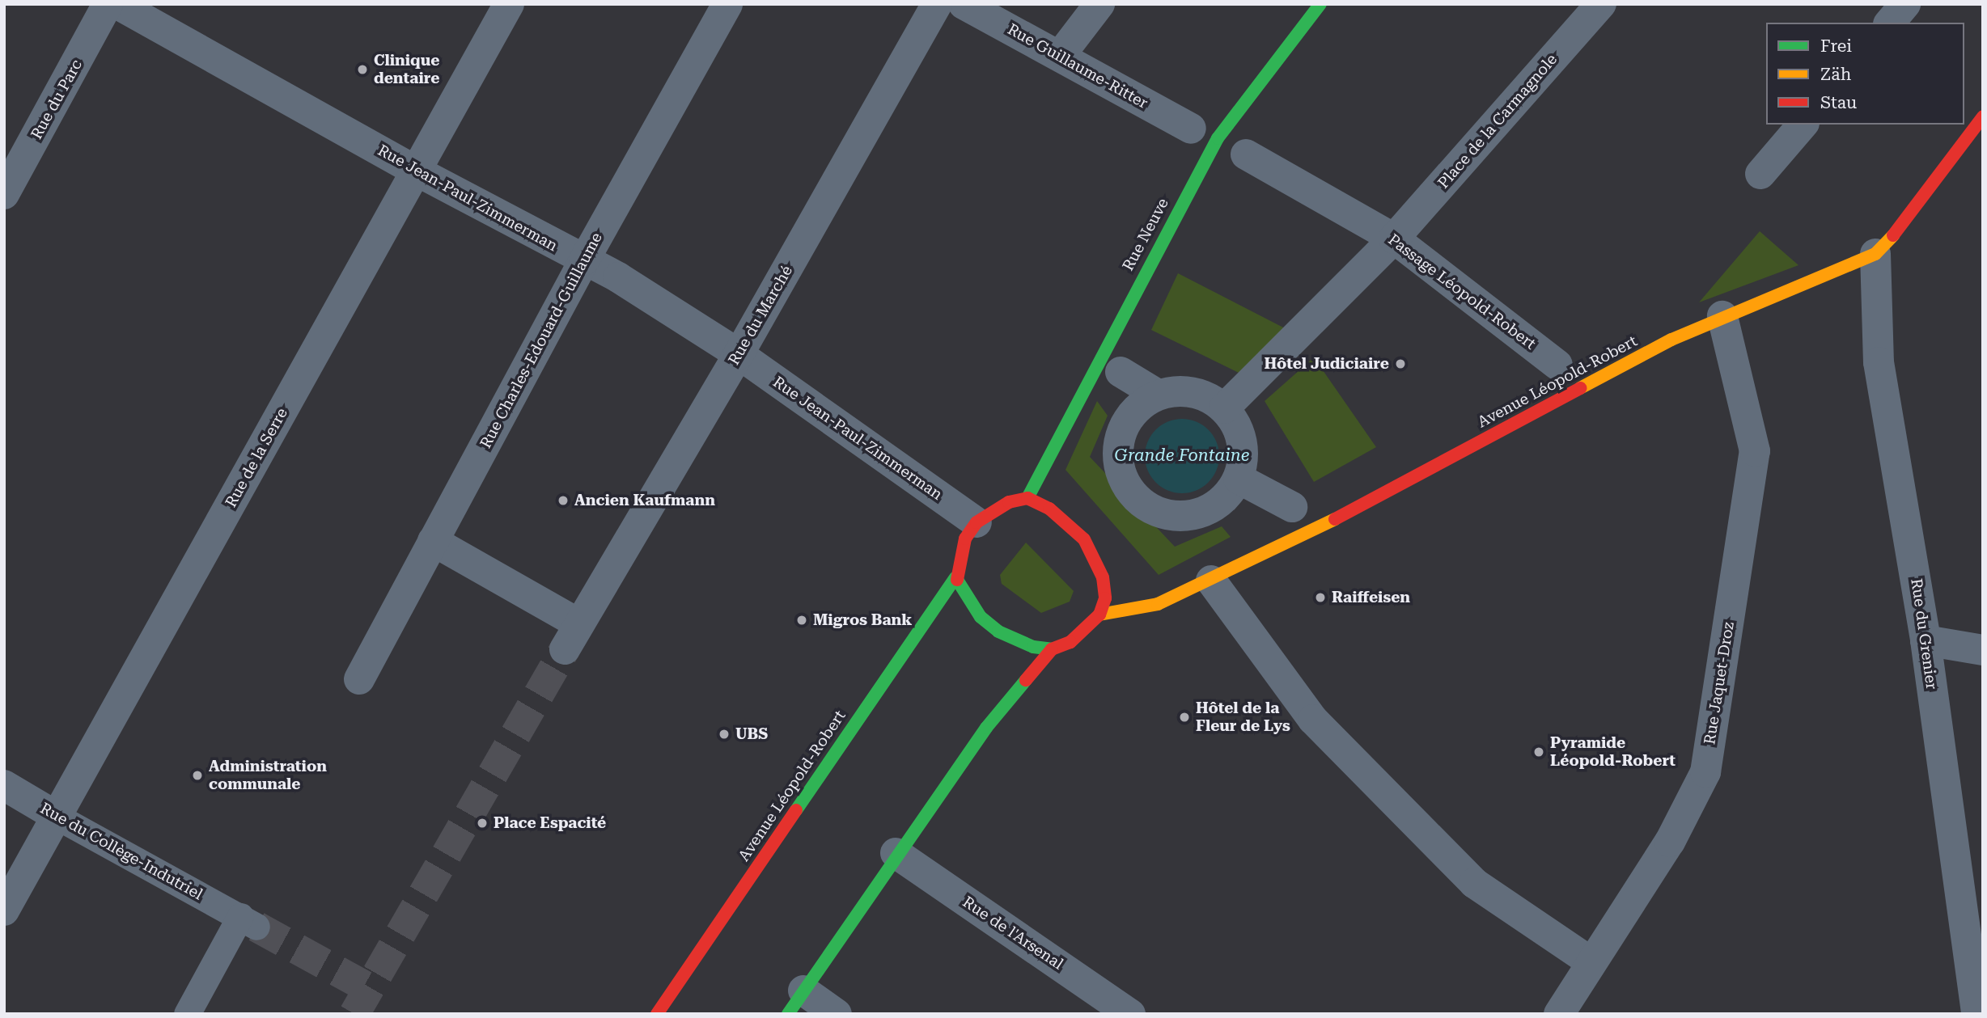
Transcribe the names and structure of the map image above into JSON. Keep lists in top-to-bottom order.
{
  "streets": {
    "main road": ["Rue Neuve", "Avenue Léopold-Robert"],
    "street": [
      "Rue Guillaume-Ritter",
      "Rue du Parc",
      "Place de la Carmagnole",
      "Rue Jean-Paul-Zimmerman",
      "Passage Léopold-Robert",
      "Rue du Marché",
      "Rue Charles-Edouard-Guillaume",
      "Rue de la Serre",
      "Rue du Grenier",
      "Rue Jaquet-Droz",
      "Rue du Collège-Indutriel",
      "Rue de l'Arsenal"
    ]
  },
  "crossings": [
    ["Place de la Carmagnole", "Passage Léopold-Robert"],
    ["Rue Jean-Paul-Zimmerman", "Rue Neuve"],
    ["Rue Jean-Paul-Zimmerman", "Rue du Marché"],
    ["Rue Jean-Paul-Zimmerman", "Rue Charles-Edouard-Guillaume"],
    ["Rue Jean-Paul-Zimmerman", "Avenue Léopold-Robert"],
    ["Rue Jean-Paul-Zimmerman", "Rue de la Serre"],
    ["Rue Neuve", "Avenue Léopold-Robert"],
    ["Rue du Marché", "Rue Charles-Edouard-Guillaume"],
    ["Avenue Léopold-Robert", "Rue du Grenier"],
    ["Avenue Léopold-Robert", "Rue Jaquet-Droz"],
    ["Rue de la Serre", "Rue du Collège-Indutriel"]
  ],
  "water": ["Grande Fontaine"],
  "places": [
    "Clinique dentaire",
    "Hôtel Judiciaire",
    "Ancien Kaufmann",
    "Raiffeisen",
    "Migros Bank",
    "Hôtel de la Fleur de Lys",
    "UBS",
    "Pyramide Léopold-Robert",
    "Administration communale",
    "Place Espacité"
  ],
  "legend": ["Frei", "Zäh", "Stau"]
}
